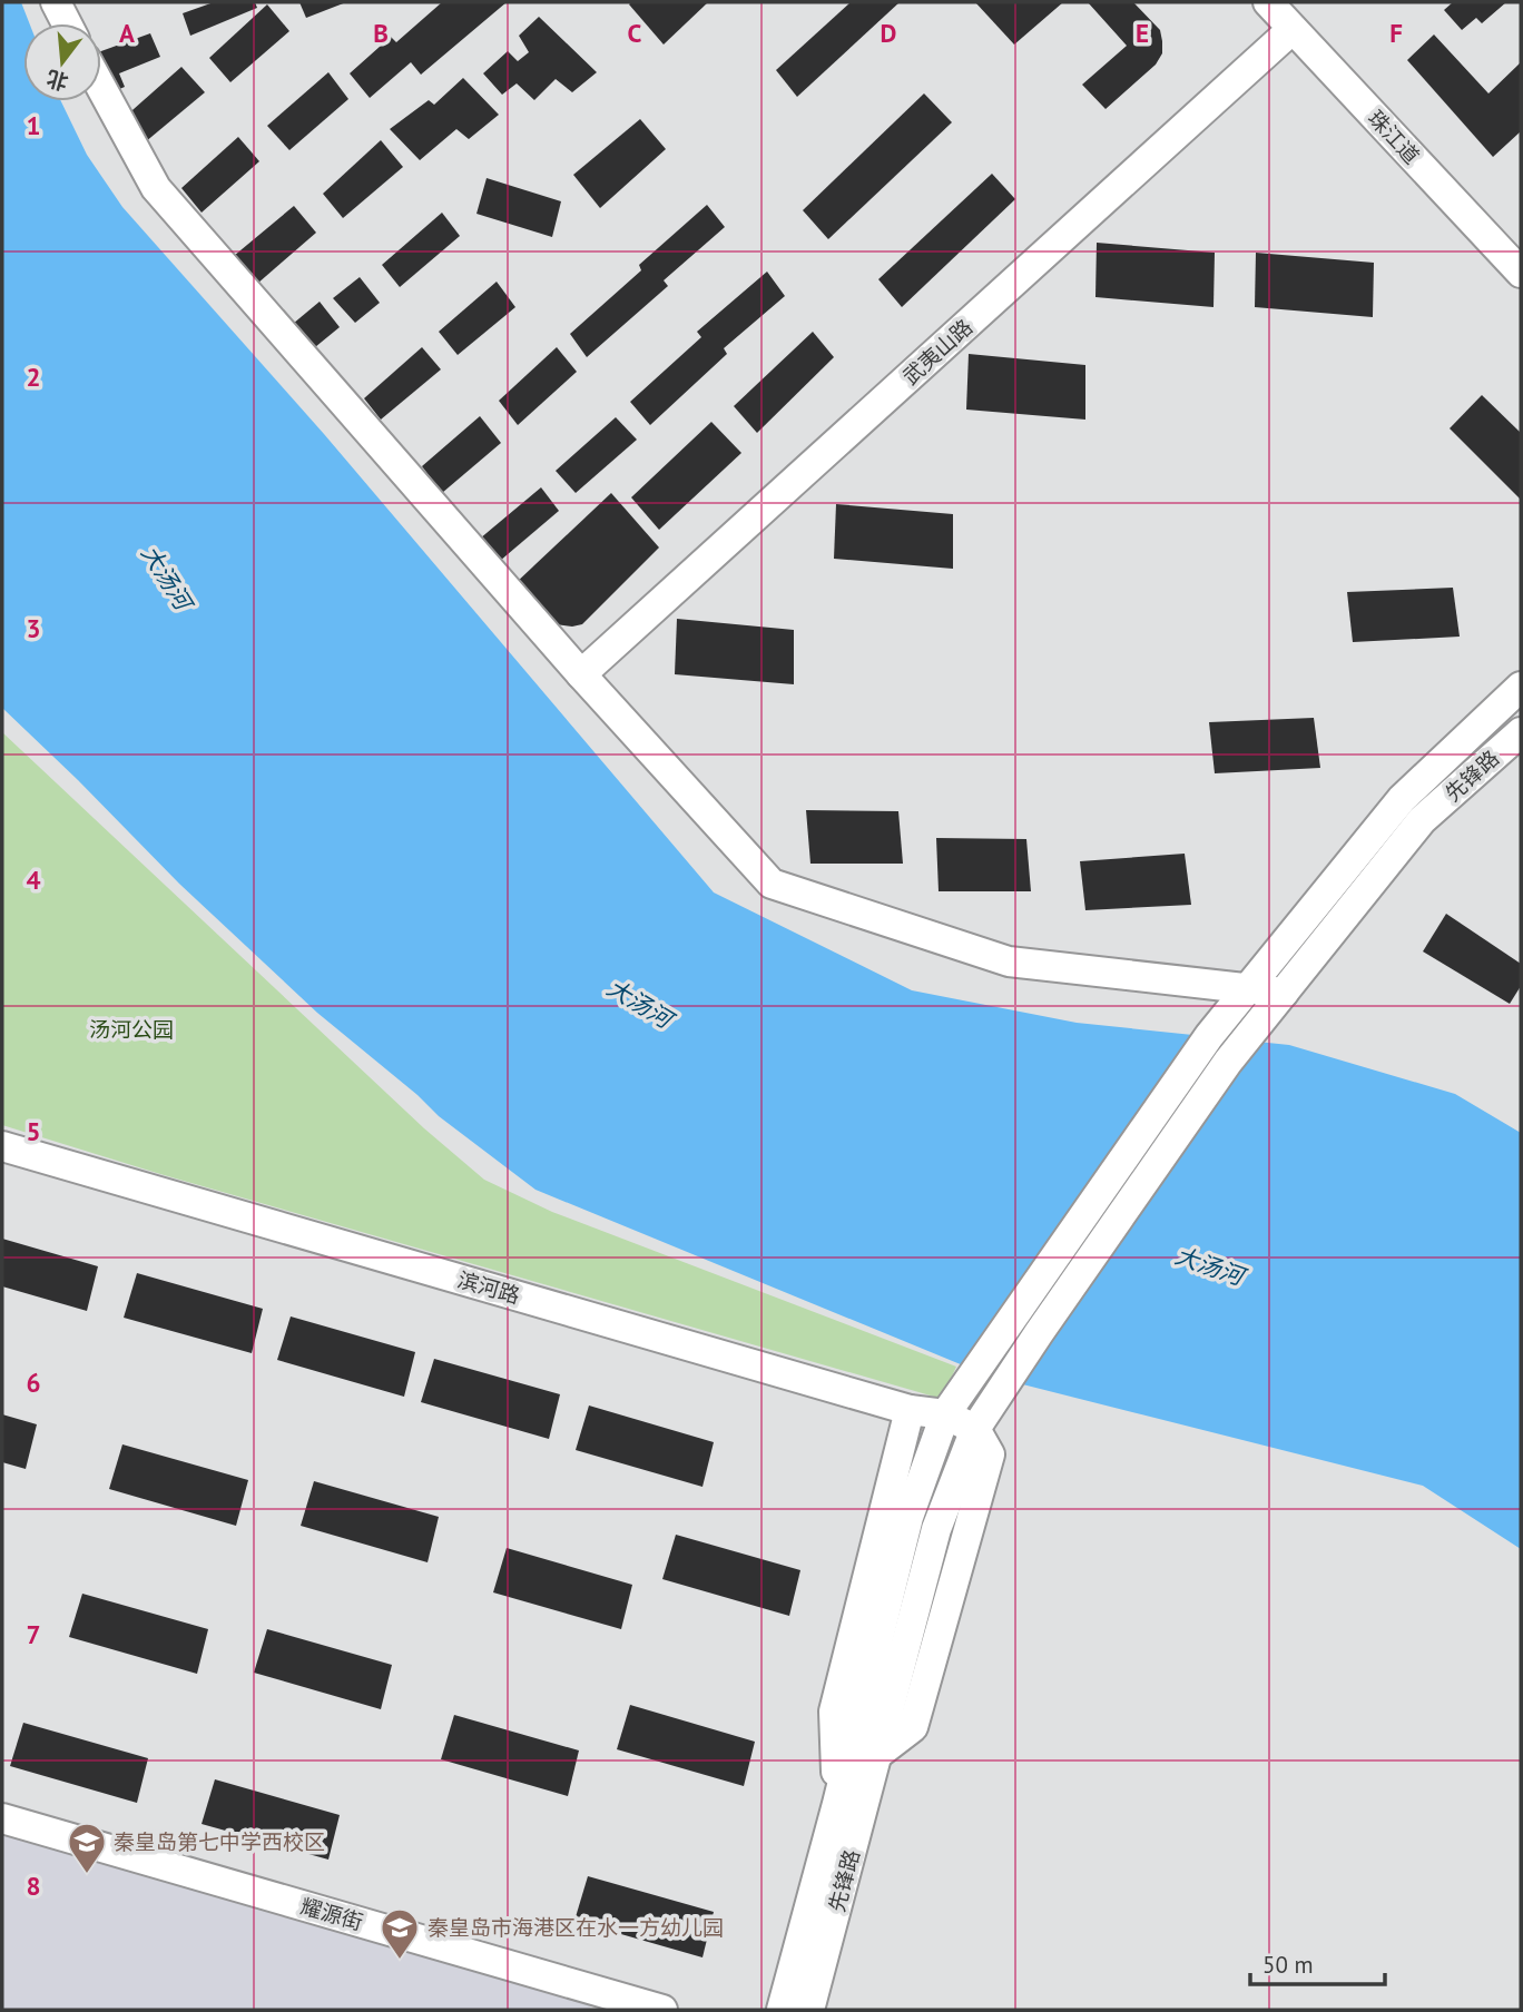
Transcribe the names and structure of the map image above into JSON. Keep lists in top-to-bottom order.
{
  "streets": {
    "street": [
      "珠江道",
      "武夷山路",
      "先锋路",
      "滨河路",
      "耀源街"
    ]
  },
  "crossings": [
    ["珠江道", "武夷山路"],
    ["先锋路", "滨河路"]
  ],
  "water": ["大汤河"],
  "parks": ["汤河公园"],
  "places": {
    "school or university": ["秦皇岛第七中学西校区", "秦皇岛市海港区在水一方幼儿园"]
  },
  "scale_bar": "50 m",
  "north": "bottom",
  "grid": {
    "columns": [
      "A",
      "B",
      "C",
      "D",
      "E",
      "F"
    ],
    "rows": [
      "1",
      "2",
      "3",
      "4",
      "5",
      "6",
      "7",
      "8"
    ]
  }
}
